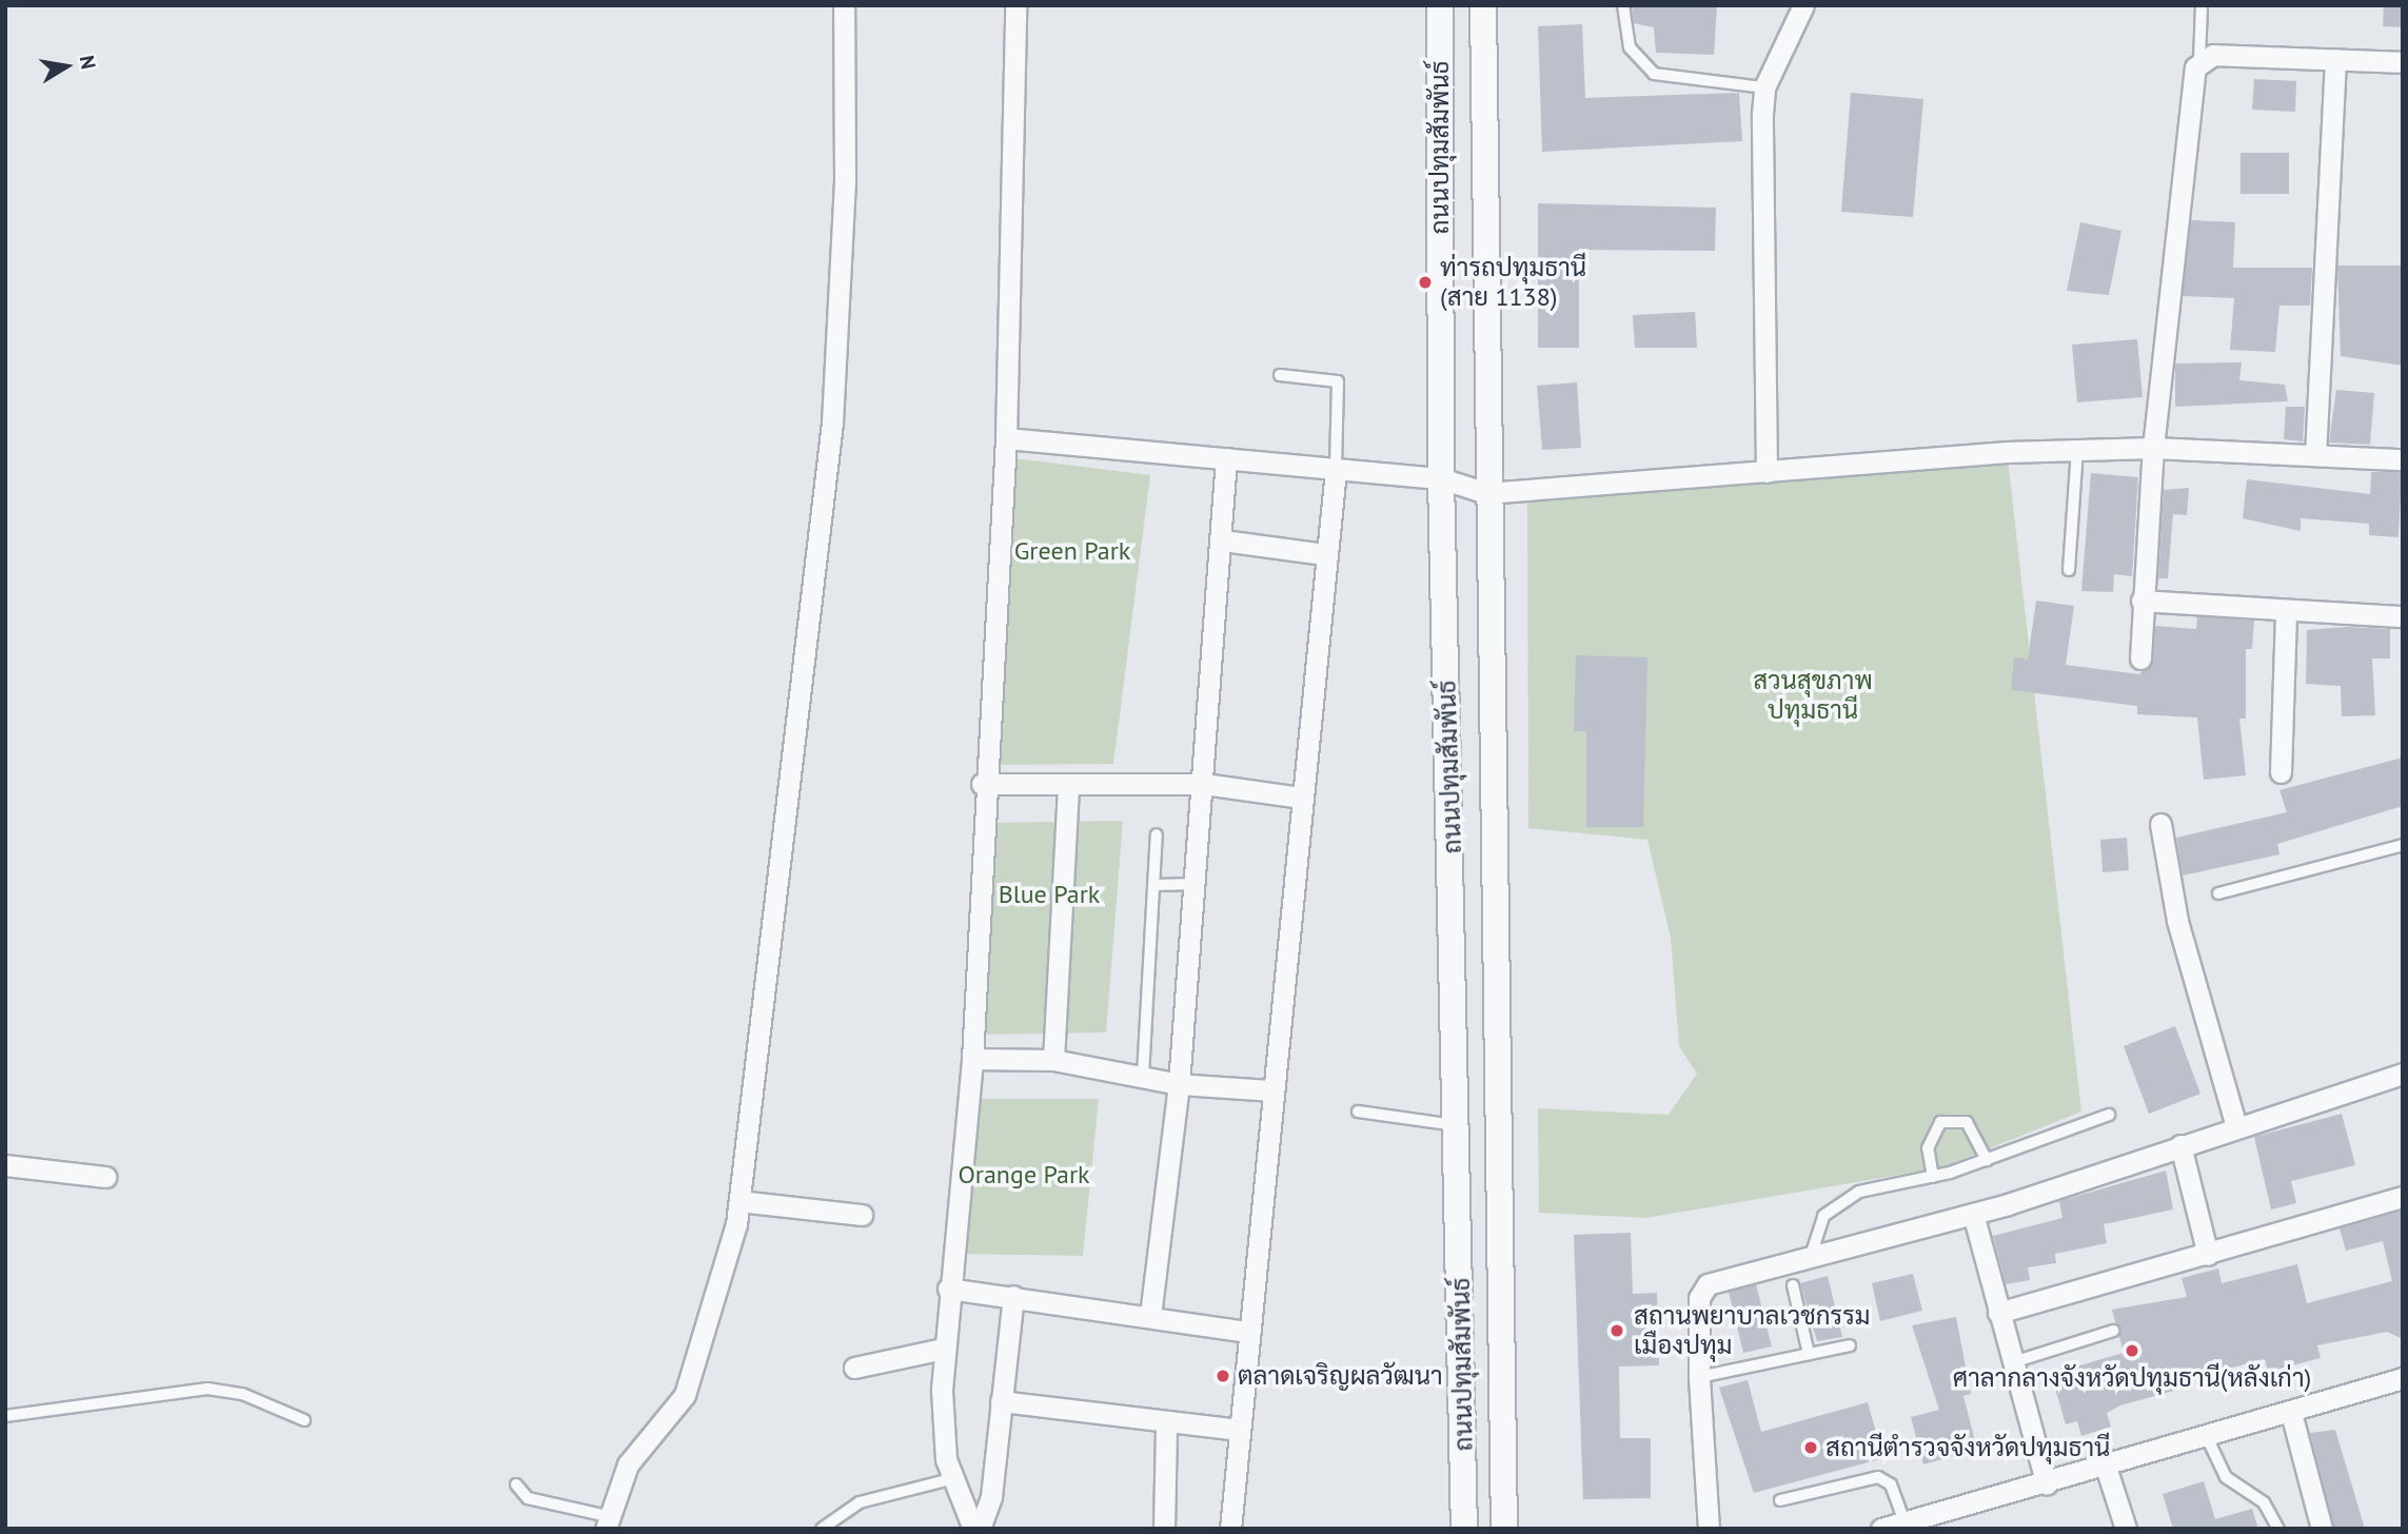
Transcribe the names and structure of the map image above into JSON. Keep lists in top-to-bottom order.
{
  "streets": {
    "street": ["ถนนปทุมสัมพันธ์"]
  },
  "parks": [
    "Green Park",
    "สวนสุขภาพ ปทุมธานี",
    "Blue Park",
    "Orange Park"
  ],
  "places": [
    "ท่ารถปทุมธานี (สาย 1138)",
    "สถานพยาบาลเวชกรรม เมืองปทุม",
    "ศาลากลางจังหวัดปทุมธานี(หลังเก่า)",
    "ตลาดเจริญผลวัฒนา",
    "สถานีตำรวจจังหวัดปทุมธานี"
  ],
  "north": "right"
}
